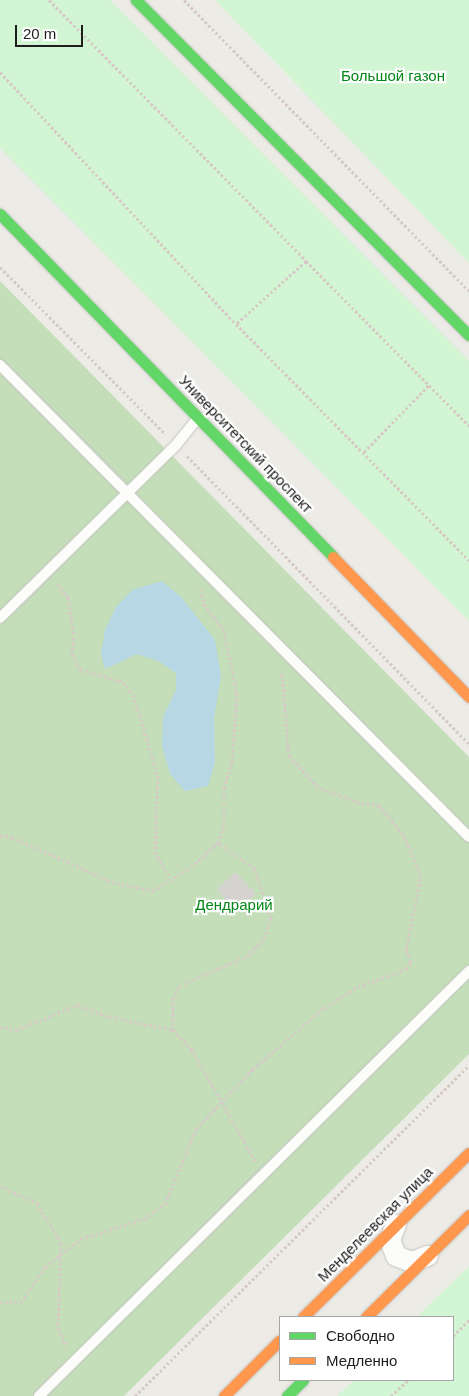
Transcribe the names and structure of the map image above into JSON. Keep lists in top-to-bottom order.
{
  "streets": {
    "main road": ["Университетский проспект", "Менделеевская улица"]
  },
  "parks": ["Большой газон", "Дендрарий"],
  "legend": ["Свободно", "Медленно"],
  "scale_bar": "20 m"
}
